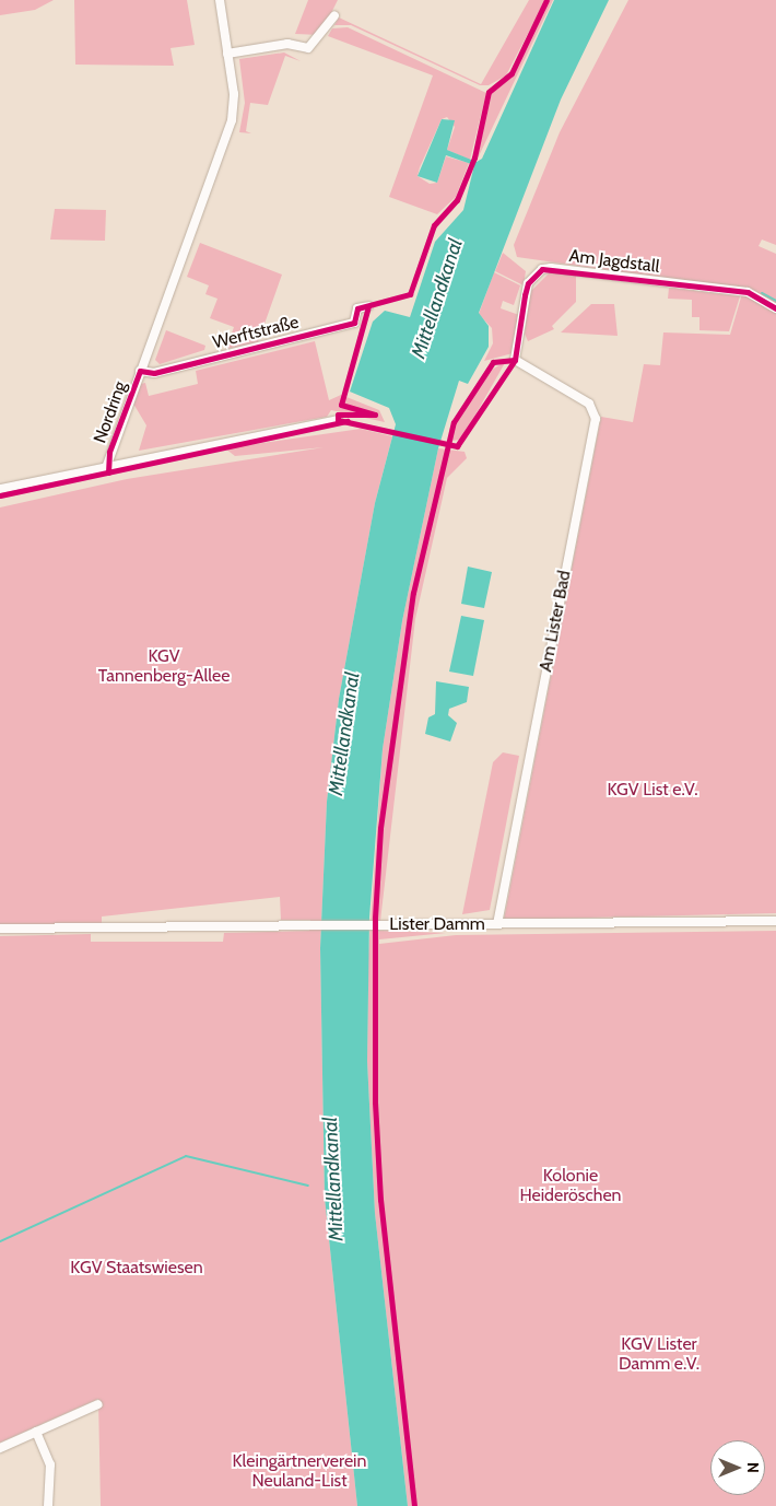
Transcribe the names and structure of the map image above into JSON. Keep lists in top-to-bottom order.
{
  "streets": {
    "street": [
      "Am Jagdstall",
      "Werftstraße",
      "Nordring",
      "Am Lister Bad",
      "Lister Damm"
    ]
  },
  "crossings": [
    ["Am Jagdstall", "Am Lister Bad"],
    ["Werftstraße", "Nordring"],
    ["Am Lister Bad", "Lister Damm"]
  ],
  "water": ["Mittellandkanal"],
  "parks": [
    "KGV Tannenberg-Allee",
    "KGV List e.V.",
    "Kolonie Heideröschen",
    "KGV Staatswiesen",
    "KGV Lister Damm e.V.",
    "Kleingärtnerverein Neuland-List"
  ],
  "north": "right"
}
